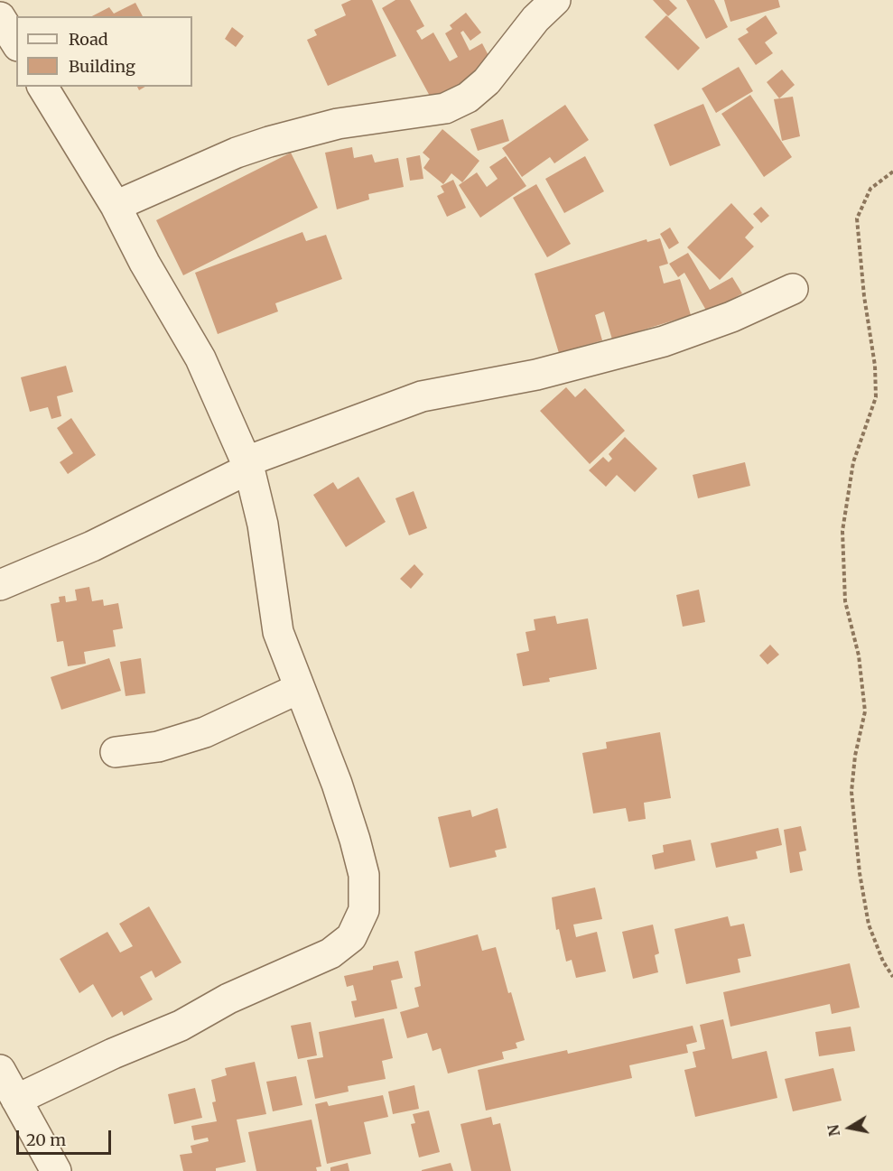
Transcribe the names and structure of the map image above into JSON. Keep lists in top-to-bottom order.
{
  "legend": ["Road", "Building"],
  "scale_bar": "20 m",
  "north": "left"
}
